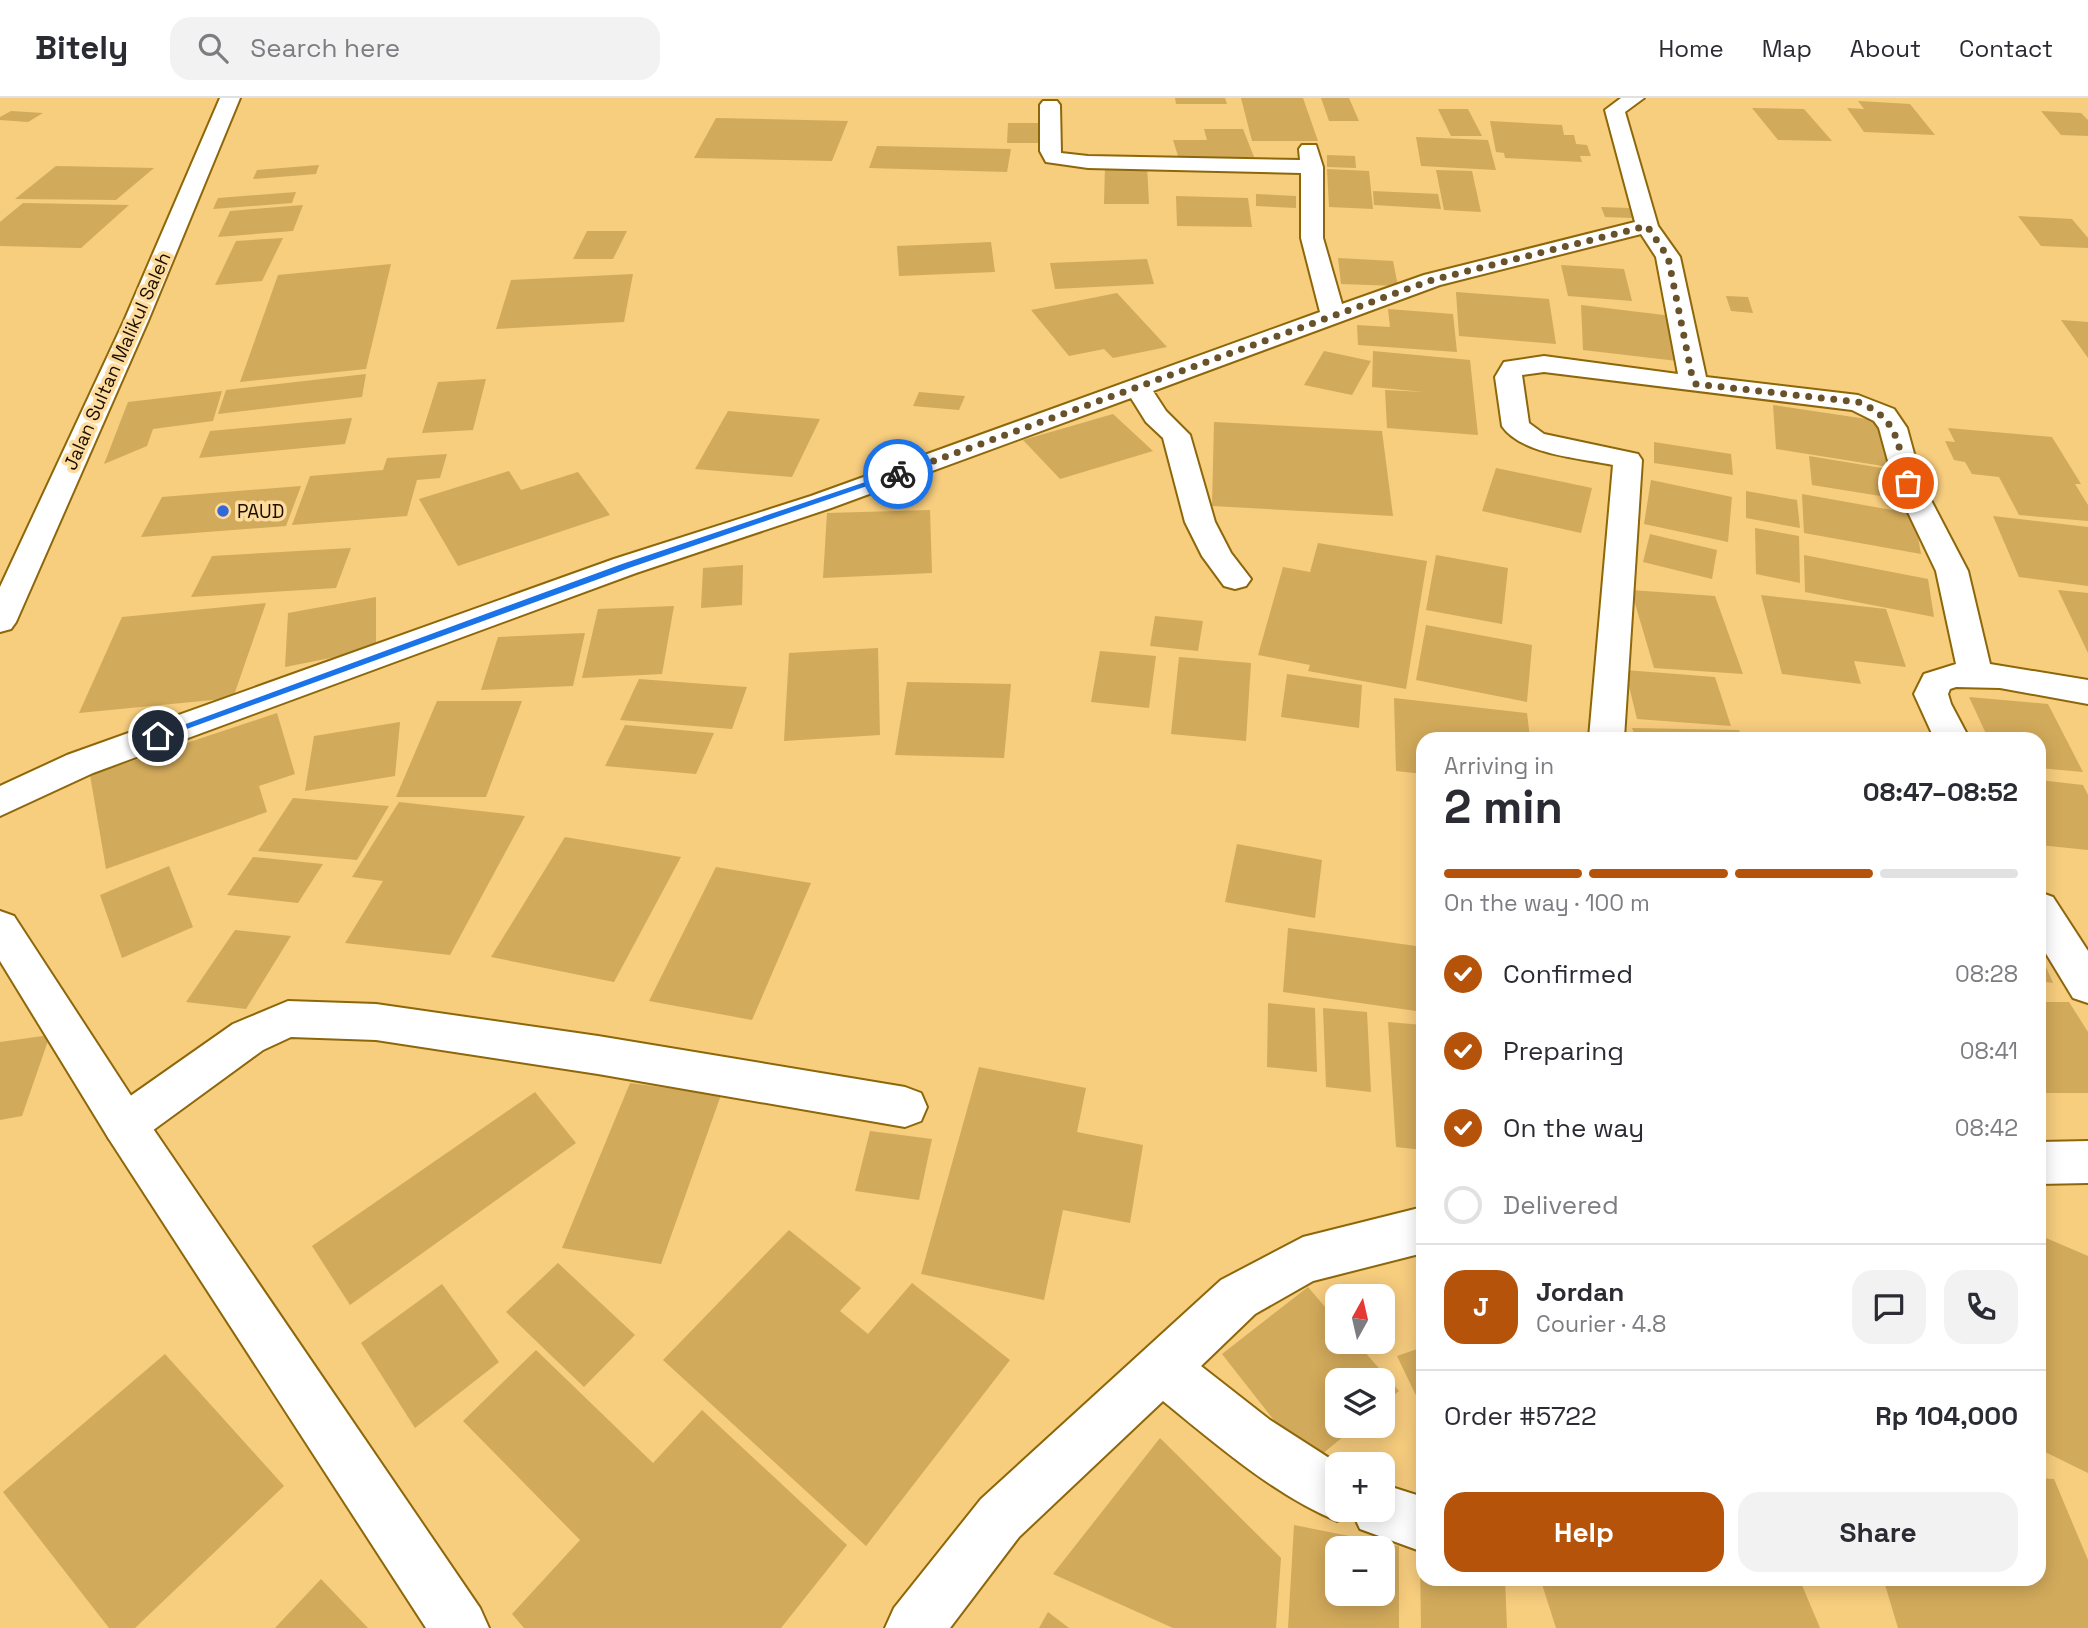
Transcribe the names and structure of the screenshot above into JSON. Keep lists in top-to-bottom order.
{
  "streets": {
    "street": ["Jalan Sultan Malikul Saleh"]
  },
  "places": ["PAUD"],
  "north": "top",
  "page": {
    "header": "Bitely",
    "search": "Search here",
    "nav": [
      "Home",
      "Map",
      "About",
      "Contact"
    ],
    "heading": ["2 min", "Arriving in", "08:47–08:52"],
    "panel": [
      "Jordan",
      "Courier · 4.8",
      "Order #5722",
      "Rp 104,000"
    ],
    "bar": "On the way · 100 m",
    "list": [
      ["Confirmed", "08:28"],
      ["Preparing", "08:41"],
      ["On the way", "08:42"],
      "Delivered"
    ],
    "round": "J",
    "map_buttons": ["+", "−"],
    "buttons": ["Help", "Share"]
  }
}
